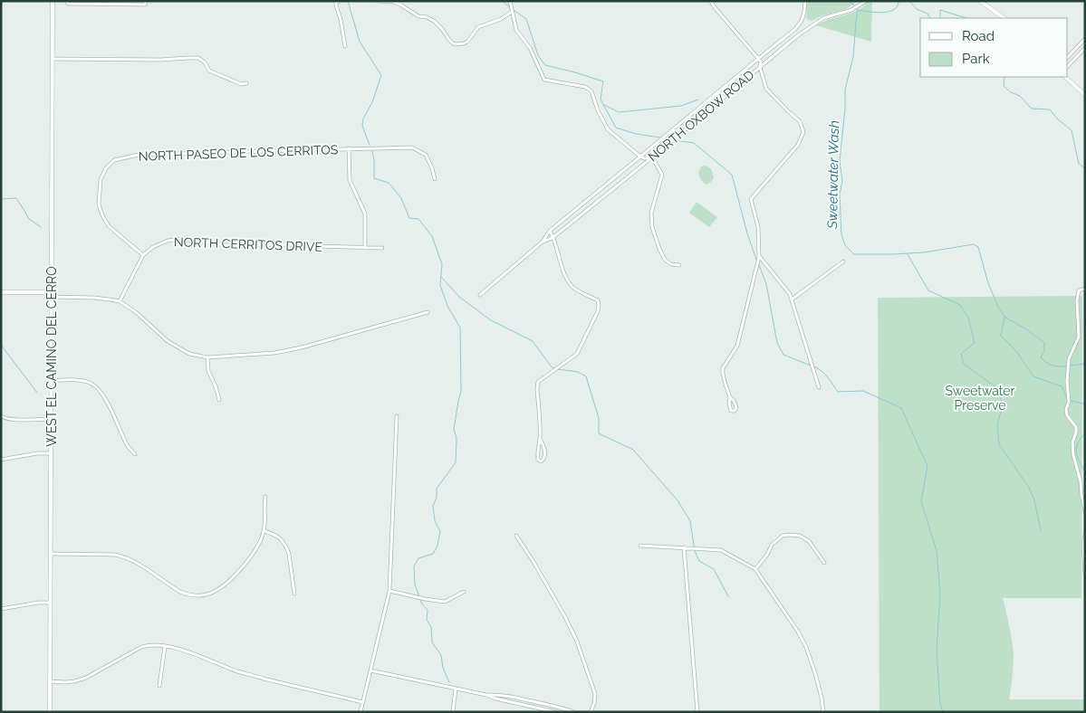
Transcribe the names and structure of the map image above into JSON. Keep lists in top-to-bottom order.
{
  "streets": {
    "street": [
      "NORTH OXBOW ROAD",
      "NORTH PASEO DE LOS CERRITOS",
      "NORTH CERRITOS DRIVE",
      "WEST EL CAMINO DEL CERRO"
    ]
  },
  "crossings": [
    ["NORTH PASEO DE LOS CERRITOS", "NORTH CERRITOS DRIVE"]
  ],
  "water": ["Sweetwater Wash"],
  "parks": ["Sweetwater Preserve"],
  "legend": ["Road", "Park"]
}
